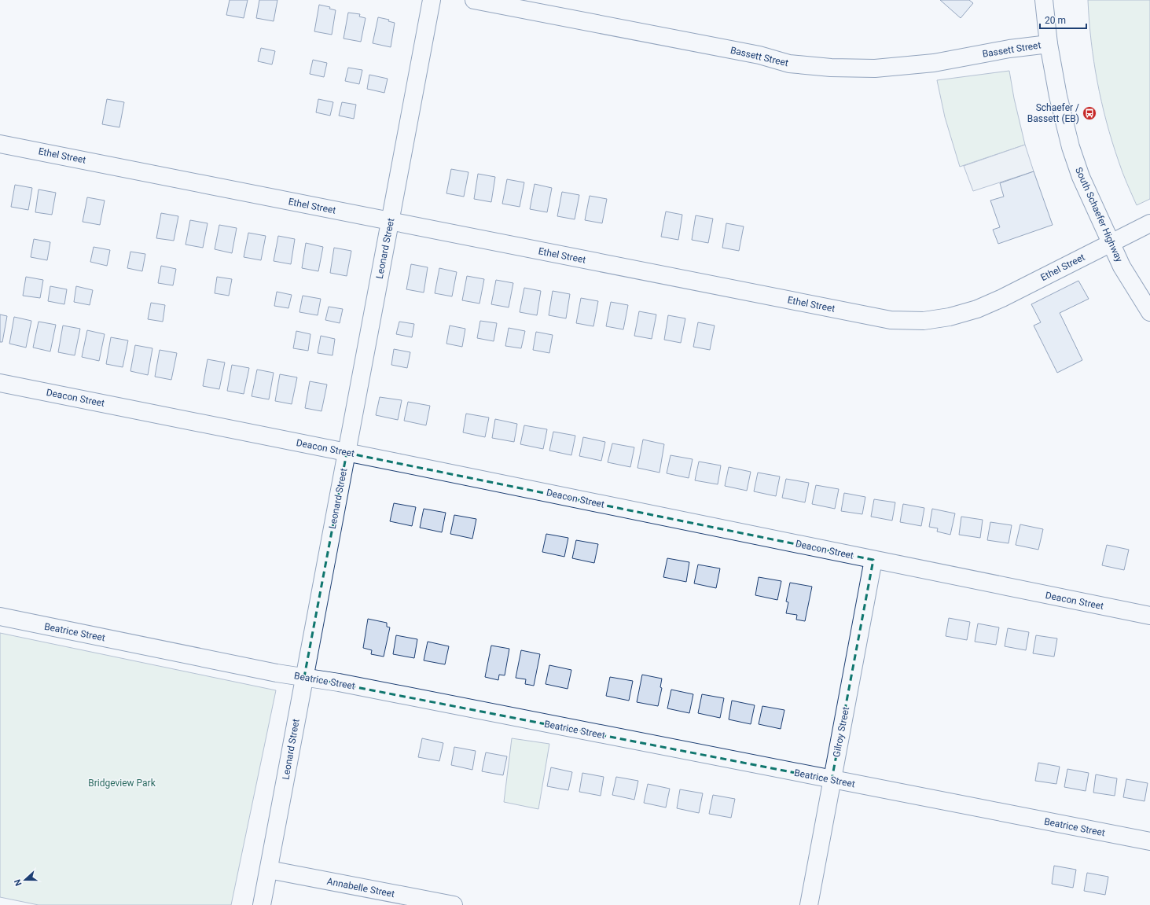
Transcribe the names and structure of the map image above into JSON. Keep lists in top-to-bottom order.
{
  "streets": {
    "street": [
      "Bassett Street",
      "Ethel Street",
      "South Schaefer Highway",
      "Leonard Street",
      "Deacon Street",
      "Beatrice Street",
      "Gilroy Street",
      "Annabelle Street"
    ]
  },
  "crossings": [
    ["Bassett Street", "South Schaefer Highway"],
    ["Ethel Street", "South Schaefer Highway"],
    ["Ethel Street", "Leonard Street"],
    ["Leonard Street", "Deacon Street"],
    ["Leonard Street", "Beatrice Street"],
    ["Leonard Street", "Annabelle Street"],
    ["Deacon Street", "Gilroy Street"],
    ["Beatrice Street", "Gilroy Street"]
  ],
  "parks": ["Bridgeview Park"],
  "places": {
    "bus stop": ["Schaefer / Bassett (EB)"]
  },
  "scale_bar": "20 m",
  "north": "left"
}
